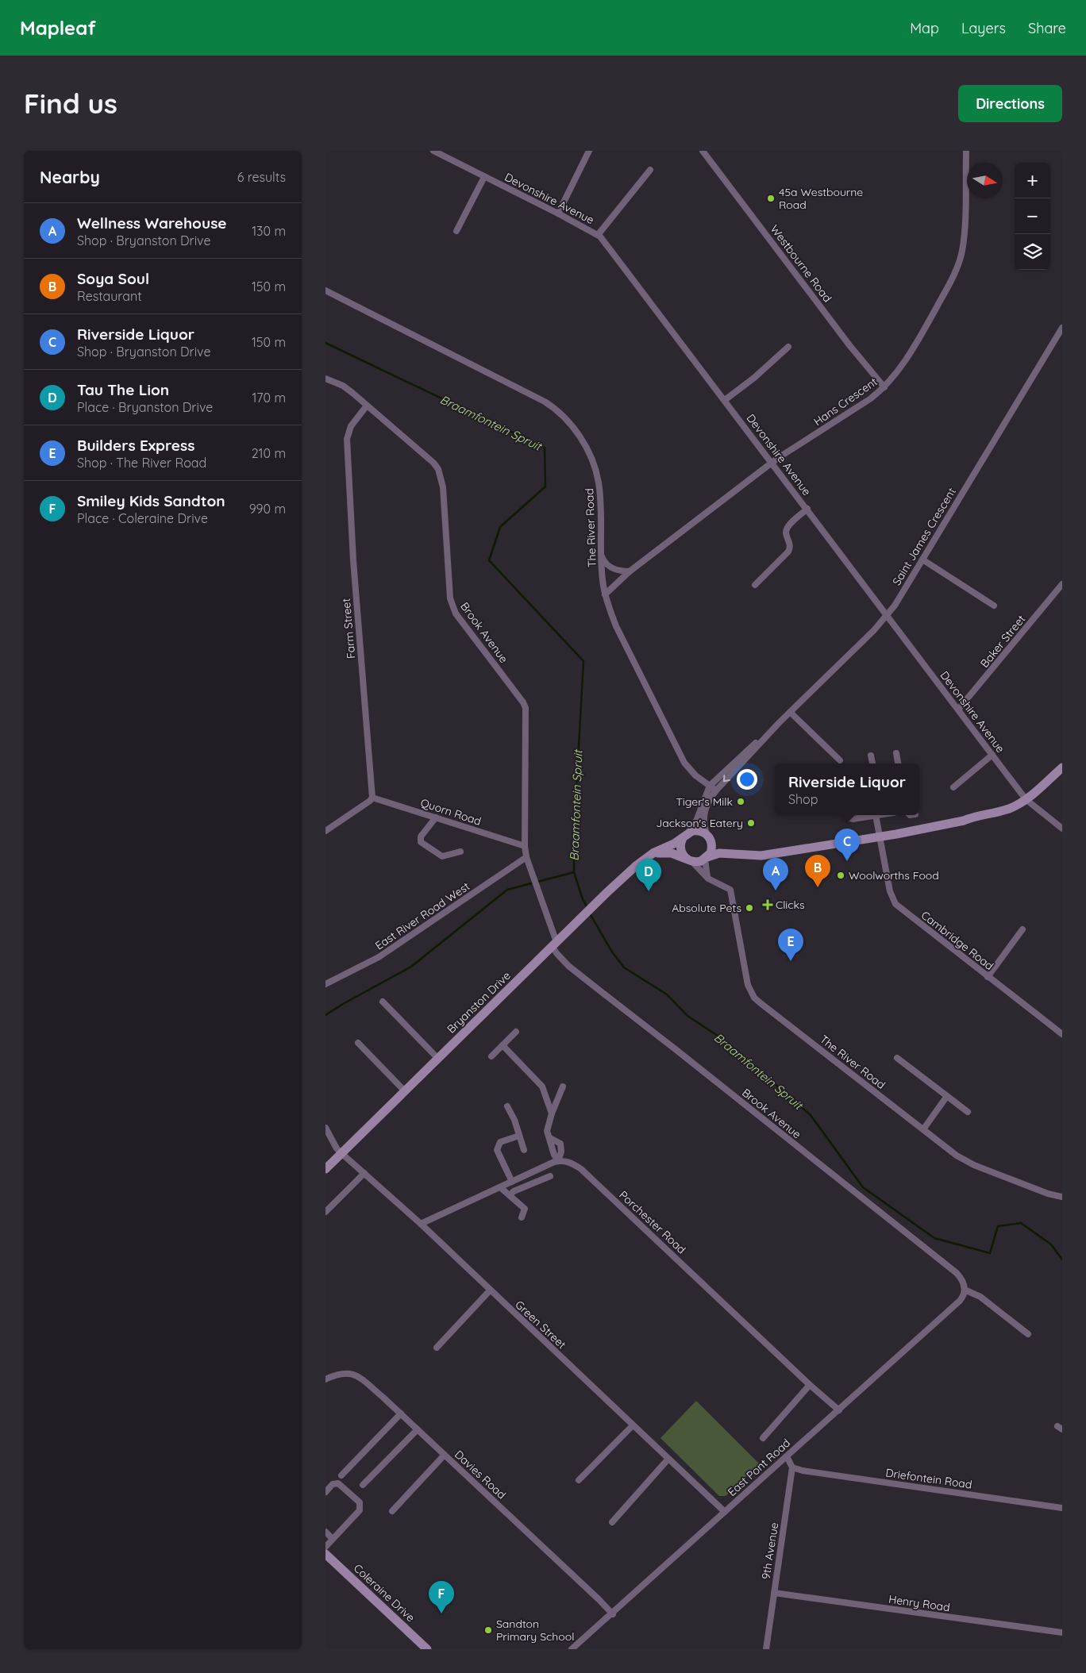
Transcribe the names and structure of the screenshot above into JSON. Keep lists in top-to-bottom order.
{
  "streets": {
    "main road": ["Bryanston Drive", "Coleraine Drive"],
    "street": [
      "Devonshire Avenue",
      "Westbourne Road",
      "Hans Crescent",
      "The River Road",
      "Saint James Crescent",
      "Farm Street",
      "Brook Avenue",
      "Baker Street",
      "Quorn Road",
      "East River Road West",
      "Cambridge Road",
      "Porchester Road",
      "Green Street",
      "East Pont Road",
      "Davies Road",
      "Driefontein Road",
      "9th Avenue",
      "Henry Road"
    ]
  },
  "crossings": [
    ["Devonshire Avenue", "Hans Crescent"],
    ["Devonshire Avenue", "Saint James Crescent"],
    ["Devonshire Avenue", "Baker Street"],
    ["Westbourne Road", "Hans Crescent"],
    ["Hans Crescent", "The River Road"],
    ["The River Road", "Saint James Crescent"],
    ["The River Road", "Bryanston Drive"],
    ["Saint James Crescent", "Bryanston Drive"],
    ["Farm Street", "Brook Avenue"],
    ["Farm Street", "Quorn Road"],
    ["Brook Avenue", "Quorn Road"],
    ["Brook Avenue", "East River Road West"],
    ["Brook Avenue", "Bryanston Drive"],
    ["Brook Avenue", "East Pont Road"],
    ["Bryanston Drive", "Green Street"],
    ["Porchester Road", "East Pont Road"],
    ["Green Street", "East Pont Road"],
    ["East Pont Road", "Davies Road"],
    ["Driefontein Road", "9th Avenue"],
    ["9th Avenue", "Henry Road"]
  ],
  "water": ["Braamfontein Spruit"],
  "places": {
    "other": [
      "45a Westbourne Road",
      "Tiger's Milk",
      "Jackson's Eatery",
      "Woolworths Food",
      "Absolute Pets",
      "Sandton Primary School"
    ],
    "health": ["Clicks"]
  },
  "north": "right",
  "page": {
    "header": "Mapleaf",
    "nav": ["Map", "Layers", "Share"],
    "buttons": "Directions",
    "title": "Find us",
    "heading": ["Nearby", "6 results"],
    "map_buttons": ["+", "−"],
    "list": [
      {
        "mark": "A",
        "name": "Wellness Warehouse",
        "note": "Shop · Bryanston Drive",
        "value": "130 m"
      },
      {
        "mark": "B",
        "name": "Soya Soul",
        "note": "Restaurant",
        "value": "150 m"
      },
      {
        "mark": "C",
        "name": "Riverside Liquor",
        "note": "Shop · Bryanston Drive",
        "value": "150 m"
      },
      {
        "mark": "D",
        "name": "Tau The Lion",
        "note": "Place · Bryanston Drive",
        "value": "170 m"
      },
      {
        "mark": "E",
        "name": "Builders Express",
        "note": "Shop · The River Road",
        "value": "210 m"
      },
      {
        "mark": "F",
        "name": "Smiley Kids Sandton",
        "note": "Place · Coleraine Drive",
        "value": "990 m"
      }
    ],
    "popup": ["Riverside Liquor", "Shop"],
    "pins": [
      "C",
      "B",
      "A",
      "D",
      "E",
      "F"
    ]
  }
}
